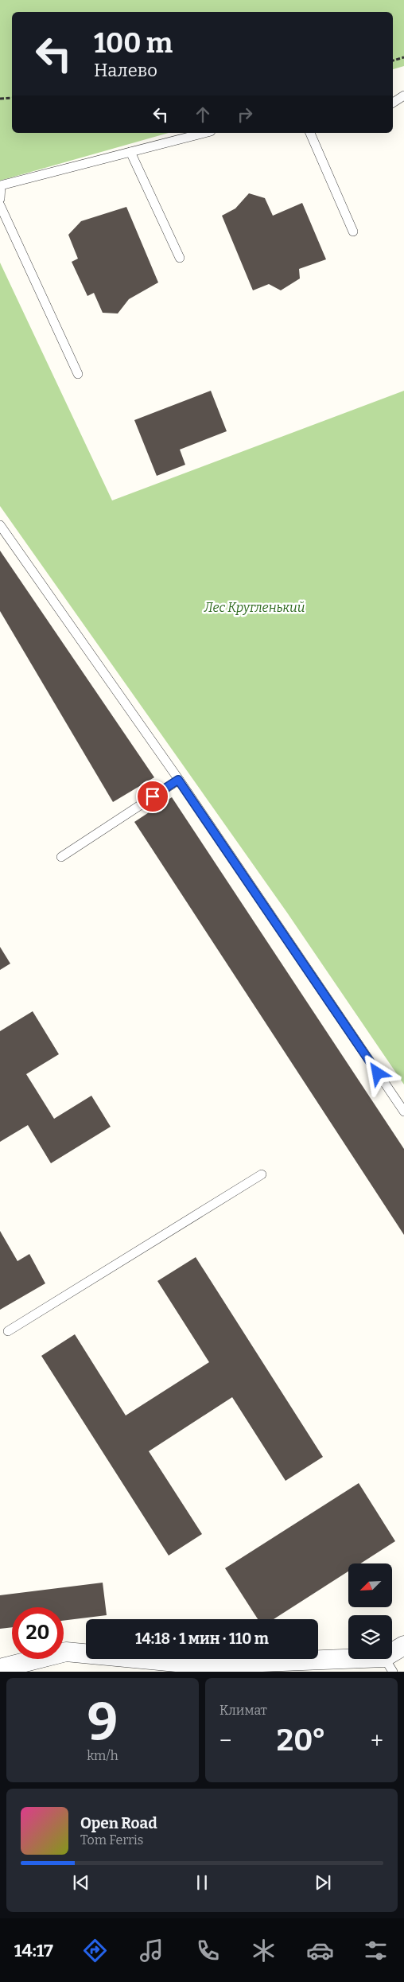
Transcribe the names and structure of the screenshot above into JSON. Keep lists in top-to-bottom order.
{
  "parks": ["Лес Кругленький"],
  "north": "bottom left",
  "page": {
    "turn": ["100 m", "Налево"],
    "limit": "20",
    "trip": "14:18 · 1 мин · 110 m",
    "tile": [
      ["9", "km/h"],
      "Климат"
    ],
    "heat": ["−", "20°", "+"],
    "song": ["Open Road", "Tom Ferris"],
    "tabs": "14:17"
  }
}
